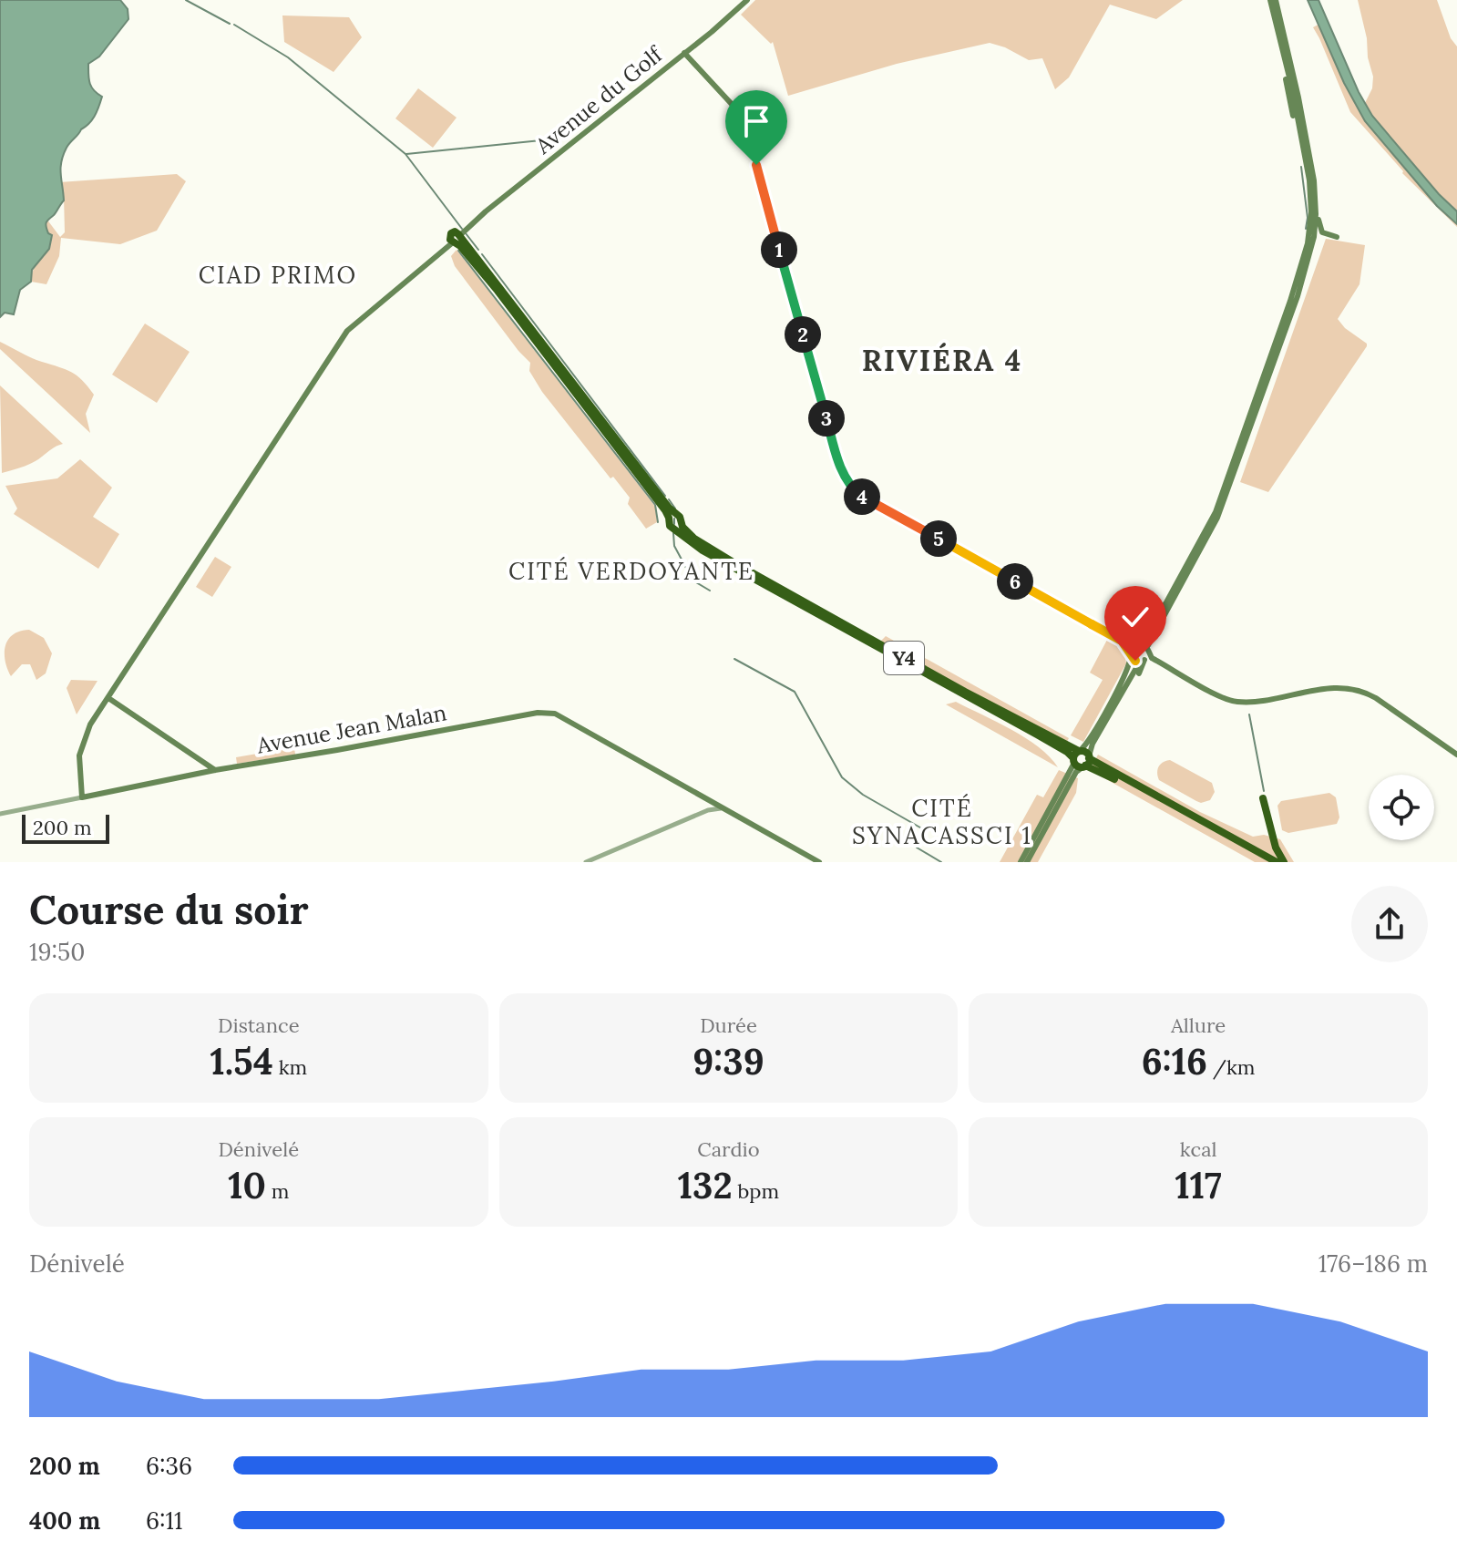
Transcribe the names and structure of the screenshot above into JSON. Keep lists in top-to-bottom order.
{
  "streets": {
    "highway": ["Y4"],
    "main road": ["Avenue du Golf", "Avenue Jean Malan"]
  },
  "districts": [
    "CIAD PRIMO",
    "RIVIÉRA 4",
    "CITÉ VERDOYANTE",
    "CITÉ SYNACASSCI 1"
  ],
  "scale_bar": "200 m",
  "page": {
    "pins": [
      "1",
      "2",
      "3",
      "4",
      "5",
      "6"
    ],
    "scale": "200 m",
    "heading": ["Course du soir", "19:50"],
    "stats": [
      ["Distance", "1.54 km"],
      ["Durée", "9:39"],
      ["Allure", "6:16 /km"],
      ["Dénivelé", "10 m"],
      ["Cardio", "132 bpm"],
      ["kcal", "117"]
    ],
    "chart": ["Dénivelé", "176–186 m"],
    "list": [
      {
        "name": "200 m",
        "note": "6:36"
      },
      {
        "name": "400 m",
        "note": "6:11"
      }
    ]
  }
}
